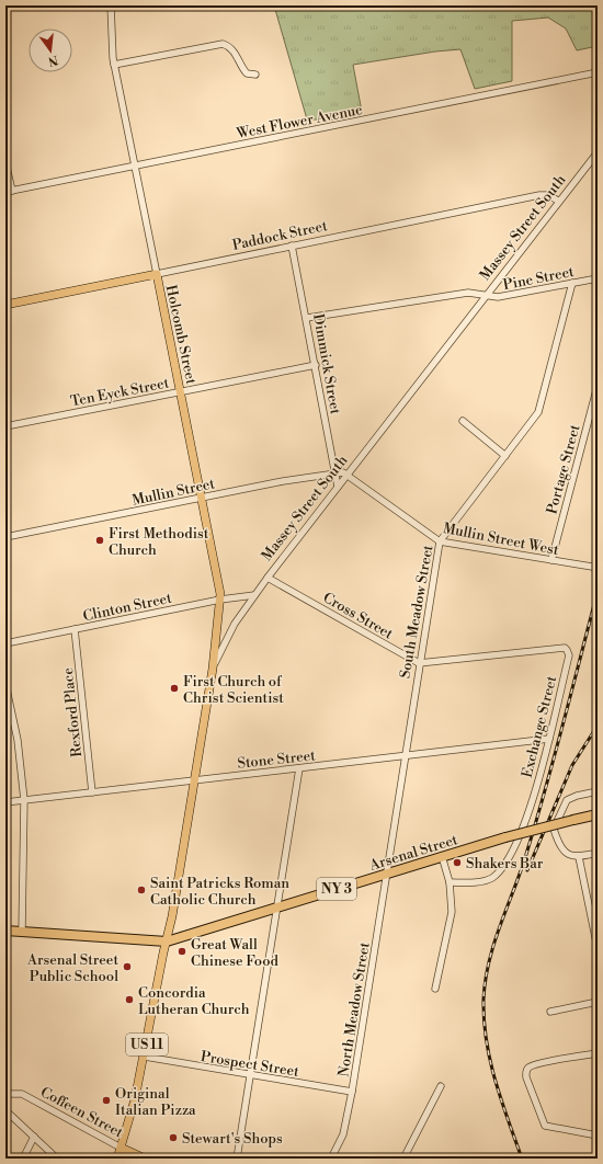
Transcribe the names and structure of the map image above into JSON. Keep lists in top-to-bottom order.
{
  "streets": {
    "highway": ["Arsenal Street", "NY 3"],
    "main road": [
      "Massey Street South",
      "Paddock Street",
      "Holcomb Street",
      "US 11",
      "Coffeen Street"
    ],
    "street": [
      "West Flower Avenue",
      "Pine Street",
      "Dimmick Street",
      "Ten Eyck Street",
      "Portage Street",
      "Mullin Street",
      "Mullin Street West",
      "Clinton Street",
      "South Meadow Street",
      "Cross Street",
      "Rexford Place",
      "Exchange Street",
      "Stone Street",
      "North Meadow Street",
      "Prospect Street"
    ]
  },
  "crossings": [
    ["West Flower Avenue", "Holcomb Street"],
    ["Massey Street South", "Paddock Street"],
    ["Massey Street South", "Pine Street"],
    ["Massey Street South", "Holcomb Street"],
    ["Massey Street South", "Dimmick Street"],
    ["Massey Street South", "Mullin Street"],
    ["Massey Street South", "Mullin Street West"],
    ["Massey Street South", "Clinton Street"],
    ["Massey Street South", "Cross Street"],
    ["Massey Street South", "Stone Street"],
    ["Massey Street South", "Arsenal Street"],
    ["Massey Street South", "US 11"],
    ["Paddock Street", "Holcomb Street"],
    ["Paddock Street", "Dimmick Street"],
    ["Pine Street", "Dimmick Street"],
    ["Pine Street", "South Meadow Street"],
    ["Holcomb Street", "Ten Eyck Street"],
    ["Holcomb Street", "Mullin Street"],
    ["Holcomb Street", "Clinton Street"],
    ["Dimmick Street", "Ten Eyck Street"],
    ["Dimmick Street", "Mullin Street"],
    ["Portage Street", "Mullin Street West"],
    ["Mullin Street", "Mullin Street West"],
    ["Mullin Street West", "South Meadow Street"],
    ["Clinton Street", "Rexford Place"],
    ["South Meadow Street", "Cross Street"],
    ["South Meadow Street", "Exchange Street"],
    ["South Meadow Street", "Stone Street"],
    ["South Meadow Street", "Arsenal Street"],
    ["South Meadow Street", "North Meadow Street"],
    ["Cross Street", "Exchange Street"],
    ["Rexford Place", "Stone Street"],
    ["Exchange Street", "Stone Street"],
    ["Arsenal Street", "North Meadow Street"],
    ["Arsenal Street", "US 11"],
    ["North Meadow Street", "Prospect Street"],
    ["US 11", "Prospect Street"],
    ["US 11", "Coffeen Street"]
  ],
  "places": [
    "First Methodist Church",
    "First Church of Christ Scientist",
    "Shakers Bar",
    "Saint Patricks Roman Catholic Church",
    "Great Wall Chinese Food",
    "Arsenal Street Public School",
    "Concordia Lutheran Church",
    "Original Italian Pizza",
    "Stewart's Shops"
  ],
  "north": "bottom"
}
